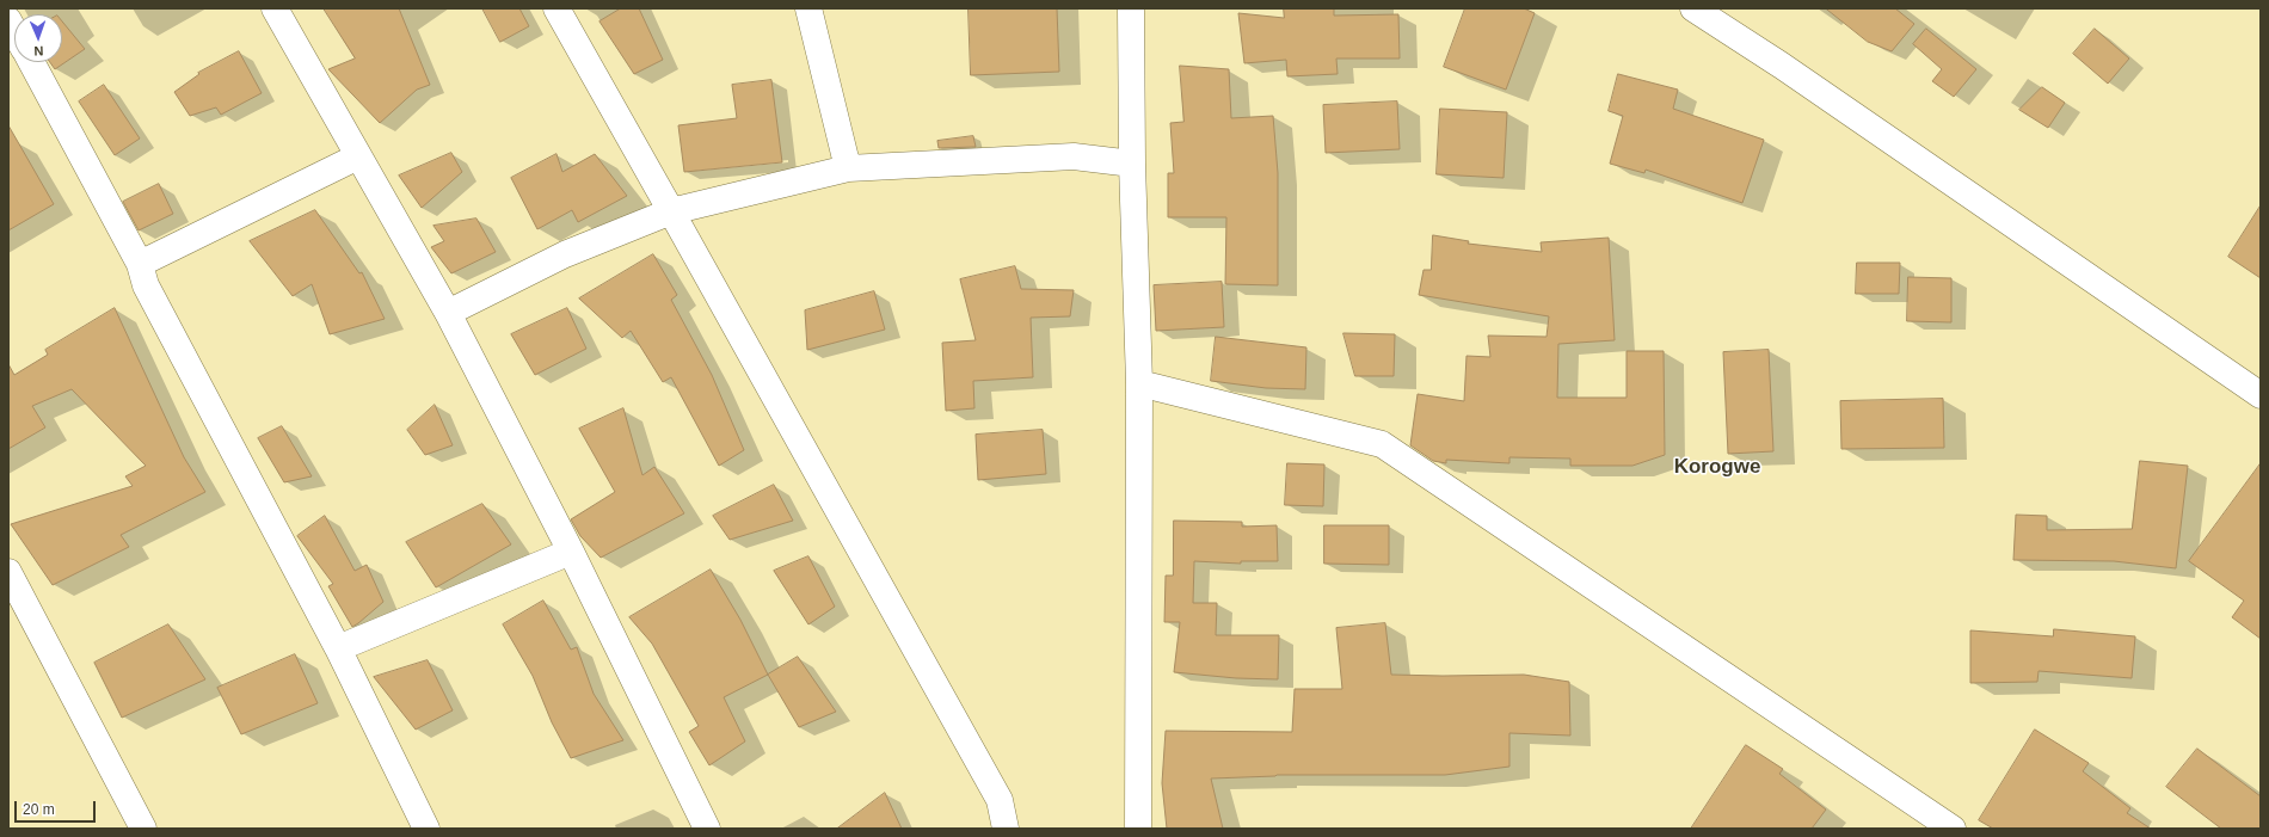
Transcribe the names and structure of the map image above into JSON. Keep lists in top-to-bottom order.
{
  "districts": ["Korogwe"],
  "scale_bar": "20 m",
  "north": "bottom"
}
